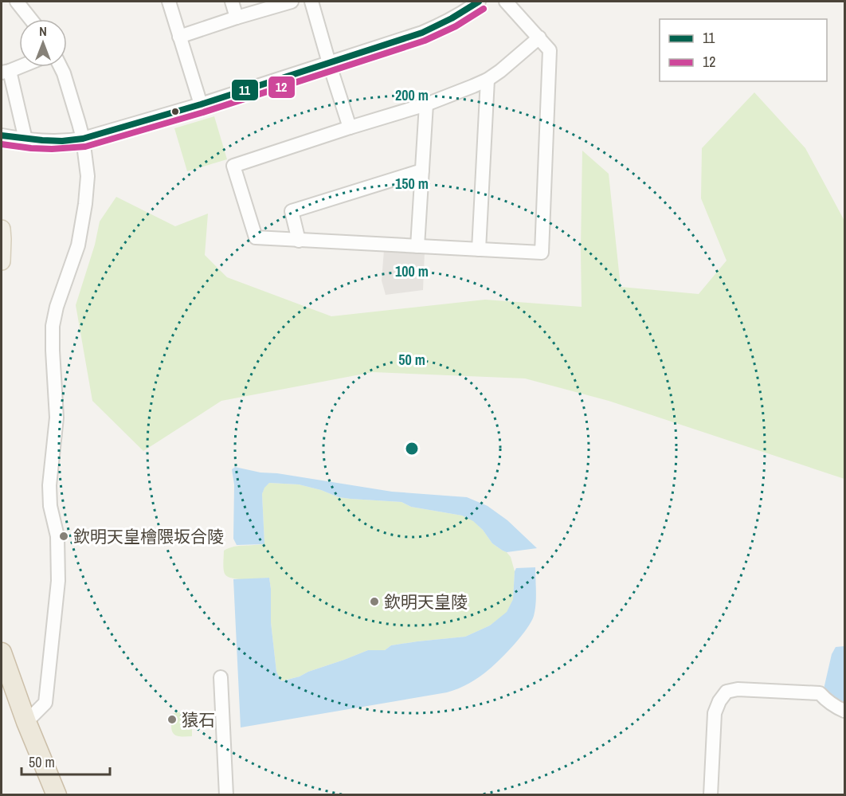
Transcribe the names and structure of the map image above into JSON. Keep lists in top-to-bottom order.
{
  "places": ["欽明天皇檜隈坂合陵", "欽明天皇陵", "猿石"],
  "lines": ["transit line 11", "transit line 12"],
  "legend": ["11", "12"],
  "scale_bar": "50 m",
  "north": "top",
  "rings": [
    "200 m",
    "150 m",
    "100 m",
    "50 m"
  ]
}
